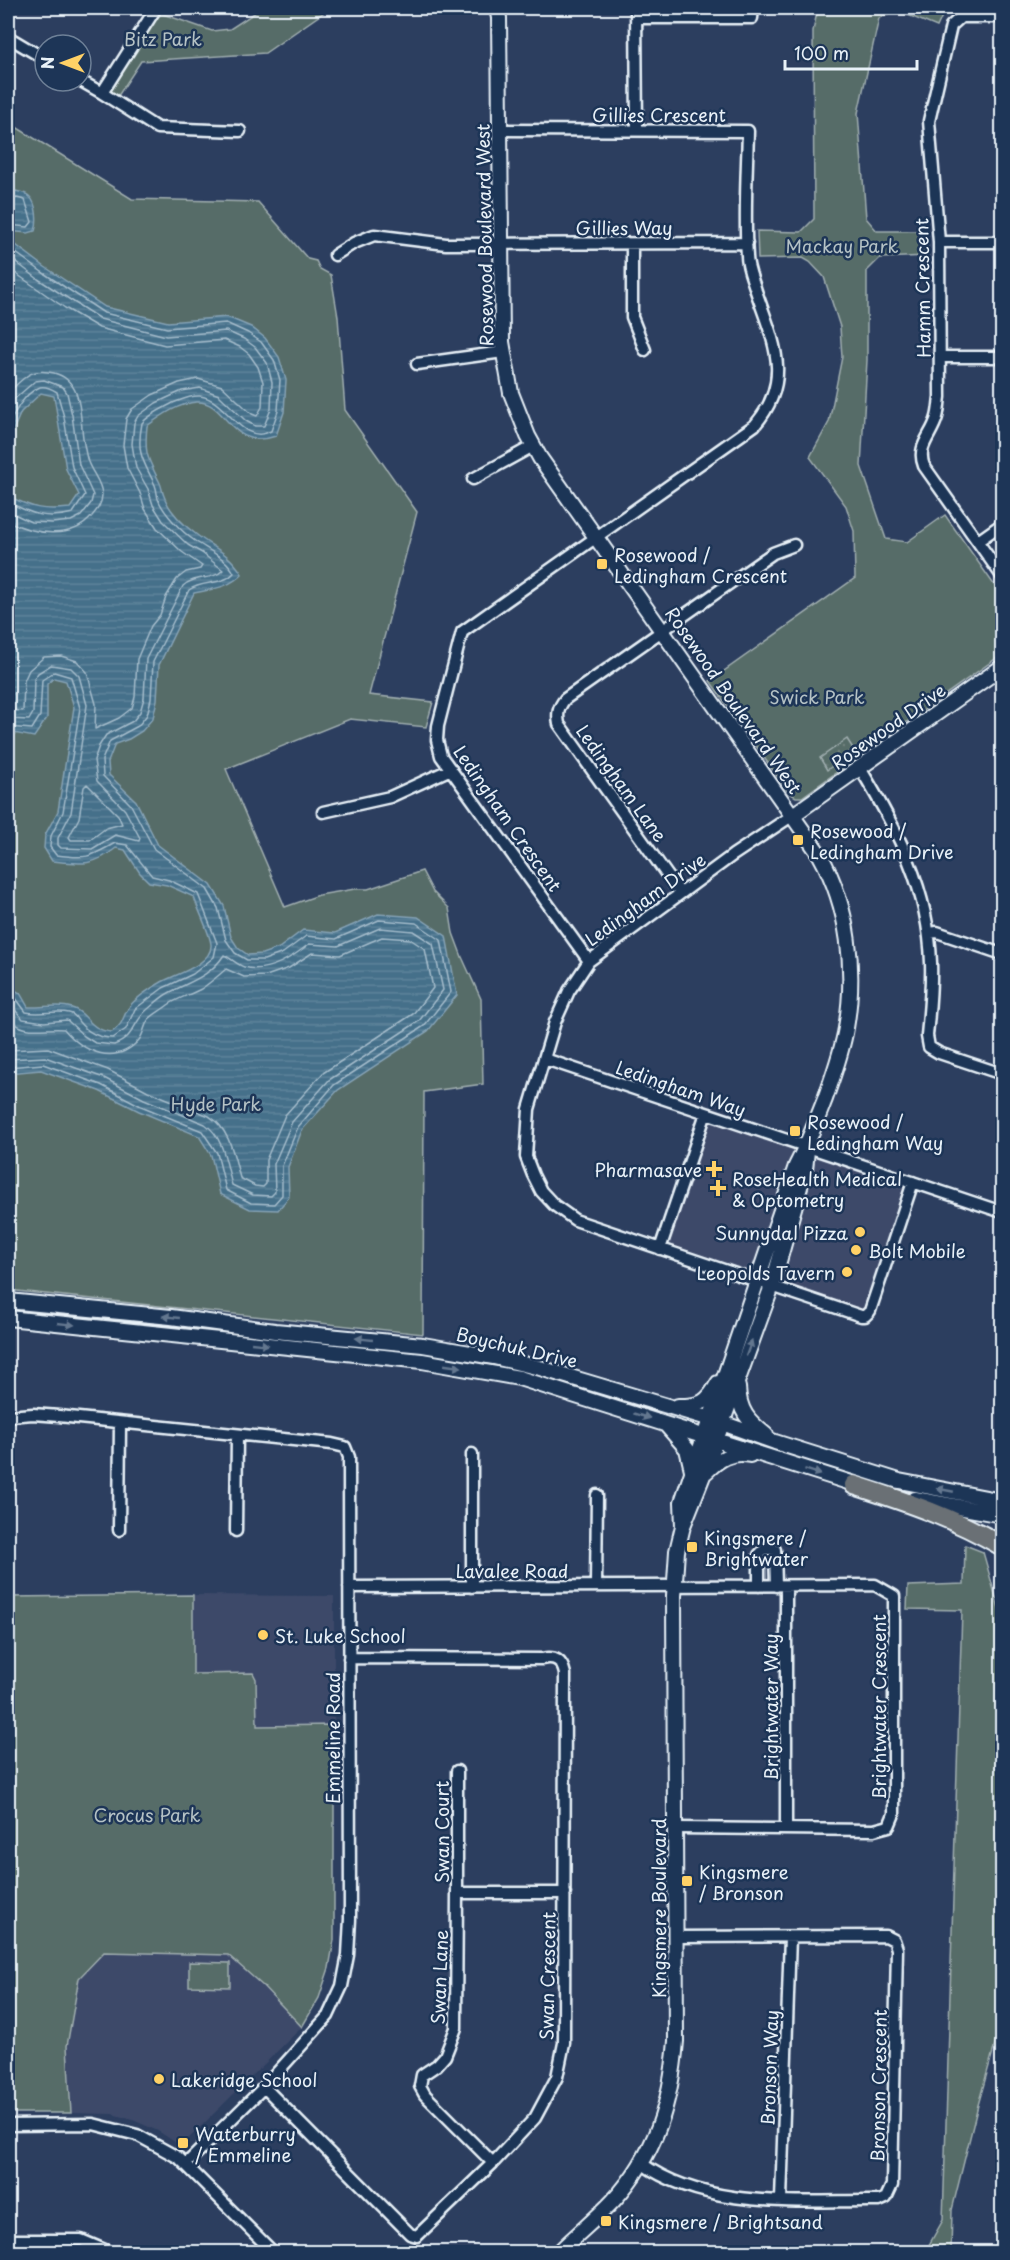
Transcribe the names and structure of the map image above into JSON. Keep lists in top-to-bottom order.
{
  "streets": {
    "street": [
      "Gillies Crescent",
      "Gillies Way",
      "Rosewood Boulevard West",
      "Hamm Crescent",
      "Rosewood Drive",
      "Ledingham Lane",
      "Ledingham Crescent",
      "Ledingham Drive",
      "Ledingham Way",
      "Boychuk Drive",
      "Lavalee Road",
      "Brightwater Way",
      "Brightwater Crescent",
      "Emmeline Road",
      "Swan Court",
      "Kingsmere Boulevard",
      "Swan Crescent",
      "Swan Lane",
      "Bronson Way",
      "Bronson Crescent"
    ]
  },
  "crossings": [
    ["Gillies Crescent", "Gillies Way"],
    ["Gillies Crescent", "Rosewood Boulevard West"],
    ["Gillies Crescent", "Ledingham Crescent"],
    ["Gillies Way", "Rosewood Boulevard West"],
    ["Rosewood Boulevard West", "Rosewood Drive"],
    ["Rosewood Boulevard West", "Ledingham Lane"],
    ["Rosewood Boulevard West", "Ledingham Crescent"],
    ["Rosewood Boulevard West", "Ledingham Drive"],
    ["Rosewood Boulevard West", "Ledingham Way"],
    ["Rosewood Boulevard West", "Boychuk Drive"],
    ["Rosewood Boulevard West", "Kingsmere Boulevard"],
    ["Rosewood Drive", "Ledingham Drive"],
    ["Ledingham Lane", "Ledingham Drive"],
    ["Ledingham Crescent", "Ledingham Drive"],
    ["Ledingham Drive", "Ledingham Way"],
    ["Boychuk Drive", "Kingsmere Boulevard"],
    ["Lavalee Road", "Brightwater Crescent"],
    ["Lavalee Road", "Emmeline Road"],
    ["Lavalee Road", "Kingsmere Boulevard"],
    ["Brightwater Way", "Brightwater Crescent"],
    ["Brightwater Crescent", "Kingsmere Boulevard"],
    ["Emmeline Road", "Swan Crescent"],
    ["Swan Court", "Swan Lane"],
    ["Kingsmere Boulevard", "Bronson Crescent"],
    ["Swan Crescent", "Swan Lane"],
    ["Bronson Way", "Bronson Crescent"]
  ],
  "parks": [
    "Bitz Park",
    "Mackay Park",
    "Swick Park",
    "Hyde Park",
    "Crocus Park"
  ],
  "places": {
    "transit": [
      "Rosewood / Ledingham Crescent",
      "Rosewood / Ledingham Drive",
      "Rosewood / Ledingham Way",
      "Kingsmere / Brightwater",
      "Kingsmere / Bronson",
      "Waterburry / Emmeline",
      "Kingsmere / Brightsand"
    ],
    "health": ["Pharmasave", "RoseHealth Medical & Optometry"],
    "other": [
      "Sunnydal Pizza",
      "Bolt Mobile",
      "Leopolds Tavern",
      "St. Luke School",
      "Lakeridge School"
    ]
  },
  "scale_bar": "100 m",
  "north": "left"
}
